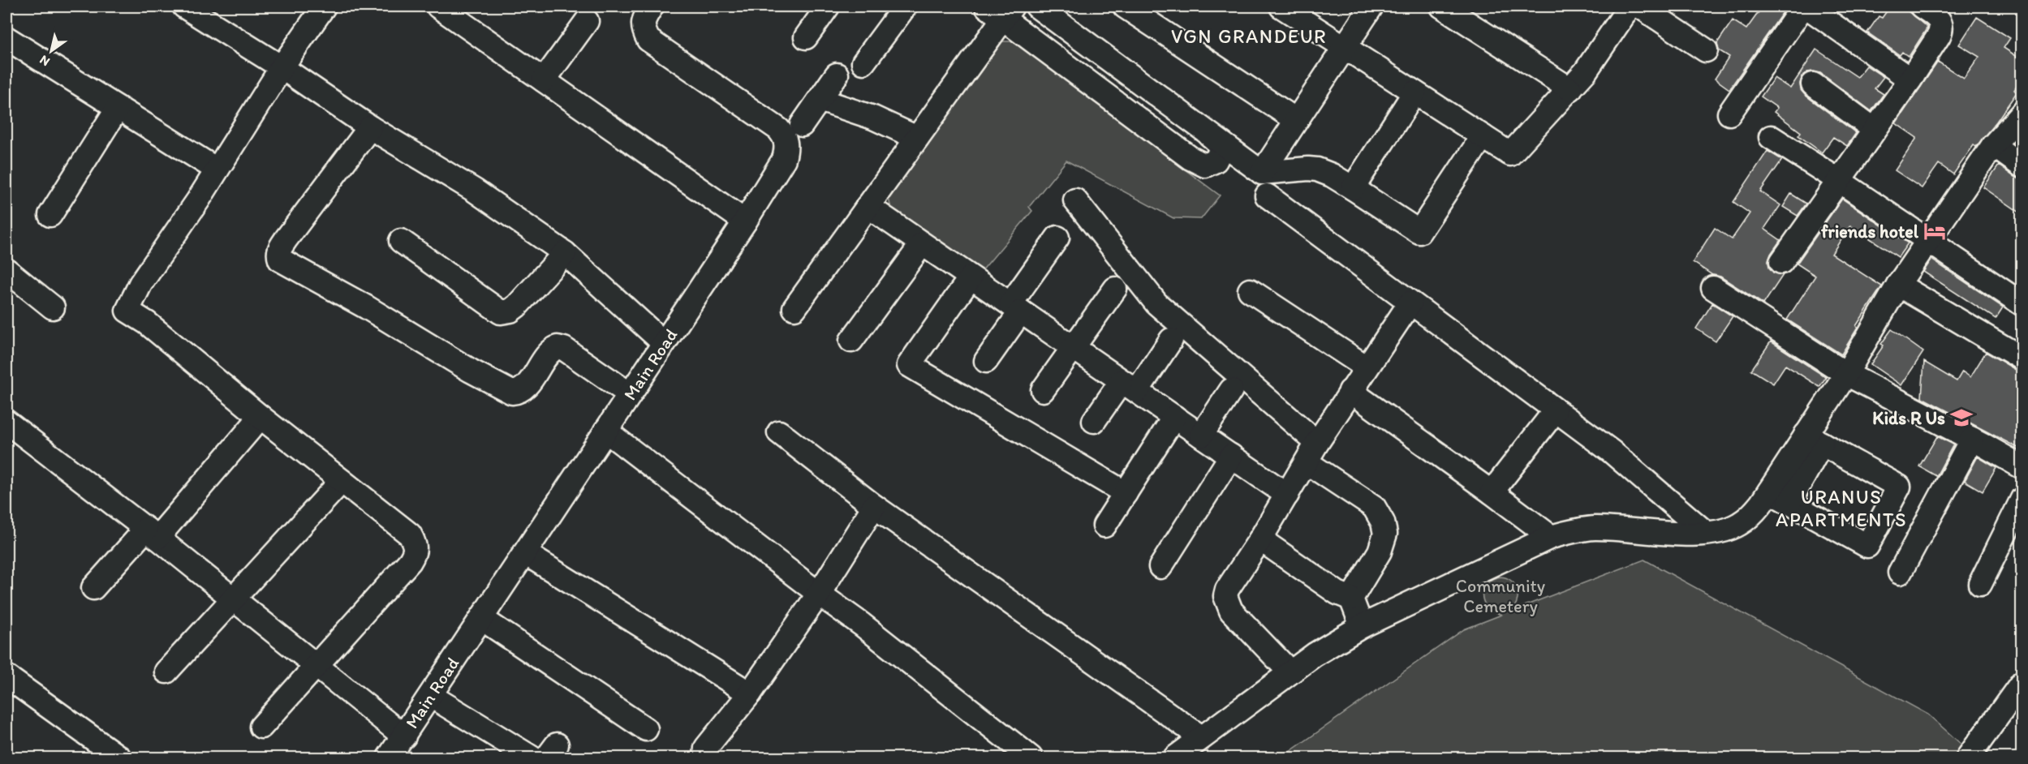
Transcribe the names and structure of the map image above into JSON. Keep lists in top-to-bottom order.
{
  "streets": {
    "street": ["Main Road"]
  },
  "districts": ["VGN GRANDEUR", "URANUS APARTMENTS"],
  "parks": ["Community Cemetery"],
  "places": {
    "hotel": ["friends hotel"],
    "school or university": ["Kids R Us"]
  },
  "north": "bottom left"
}
